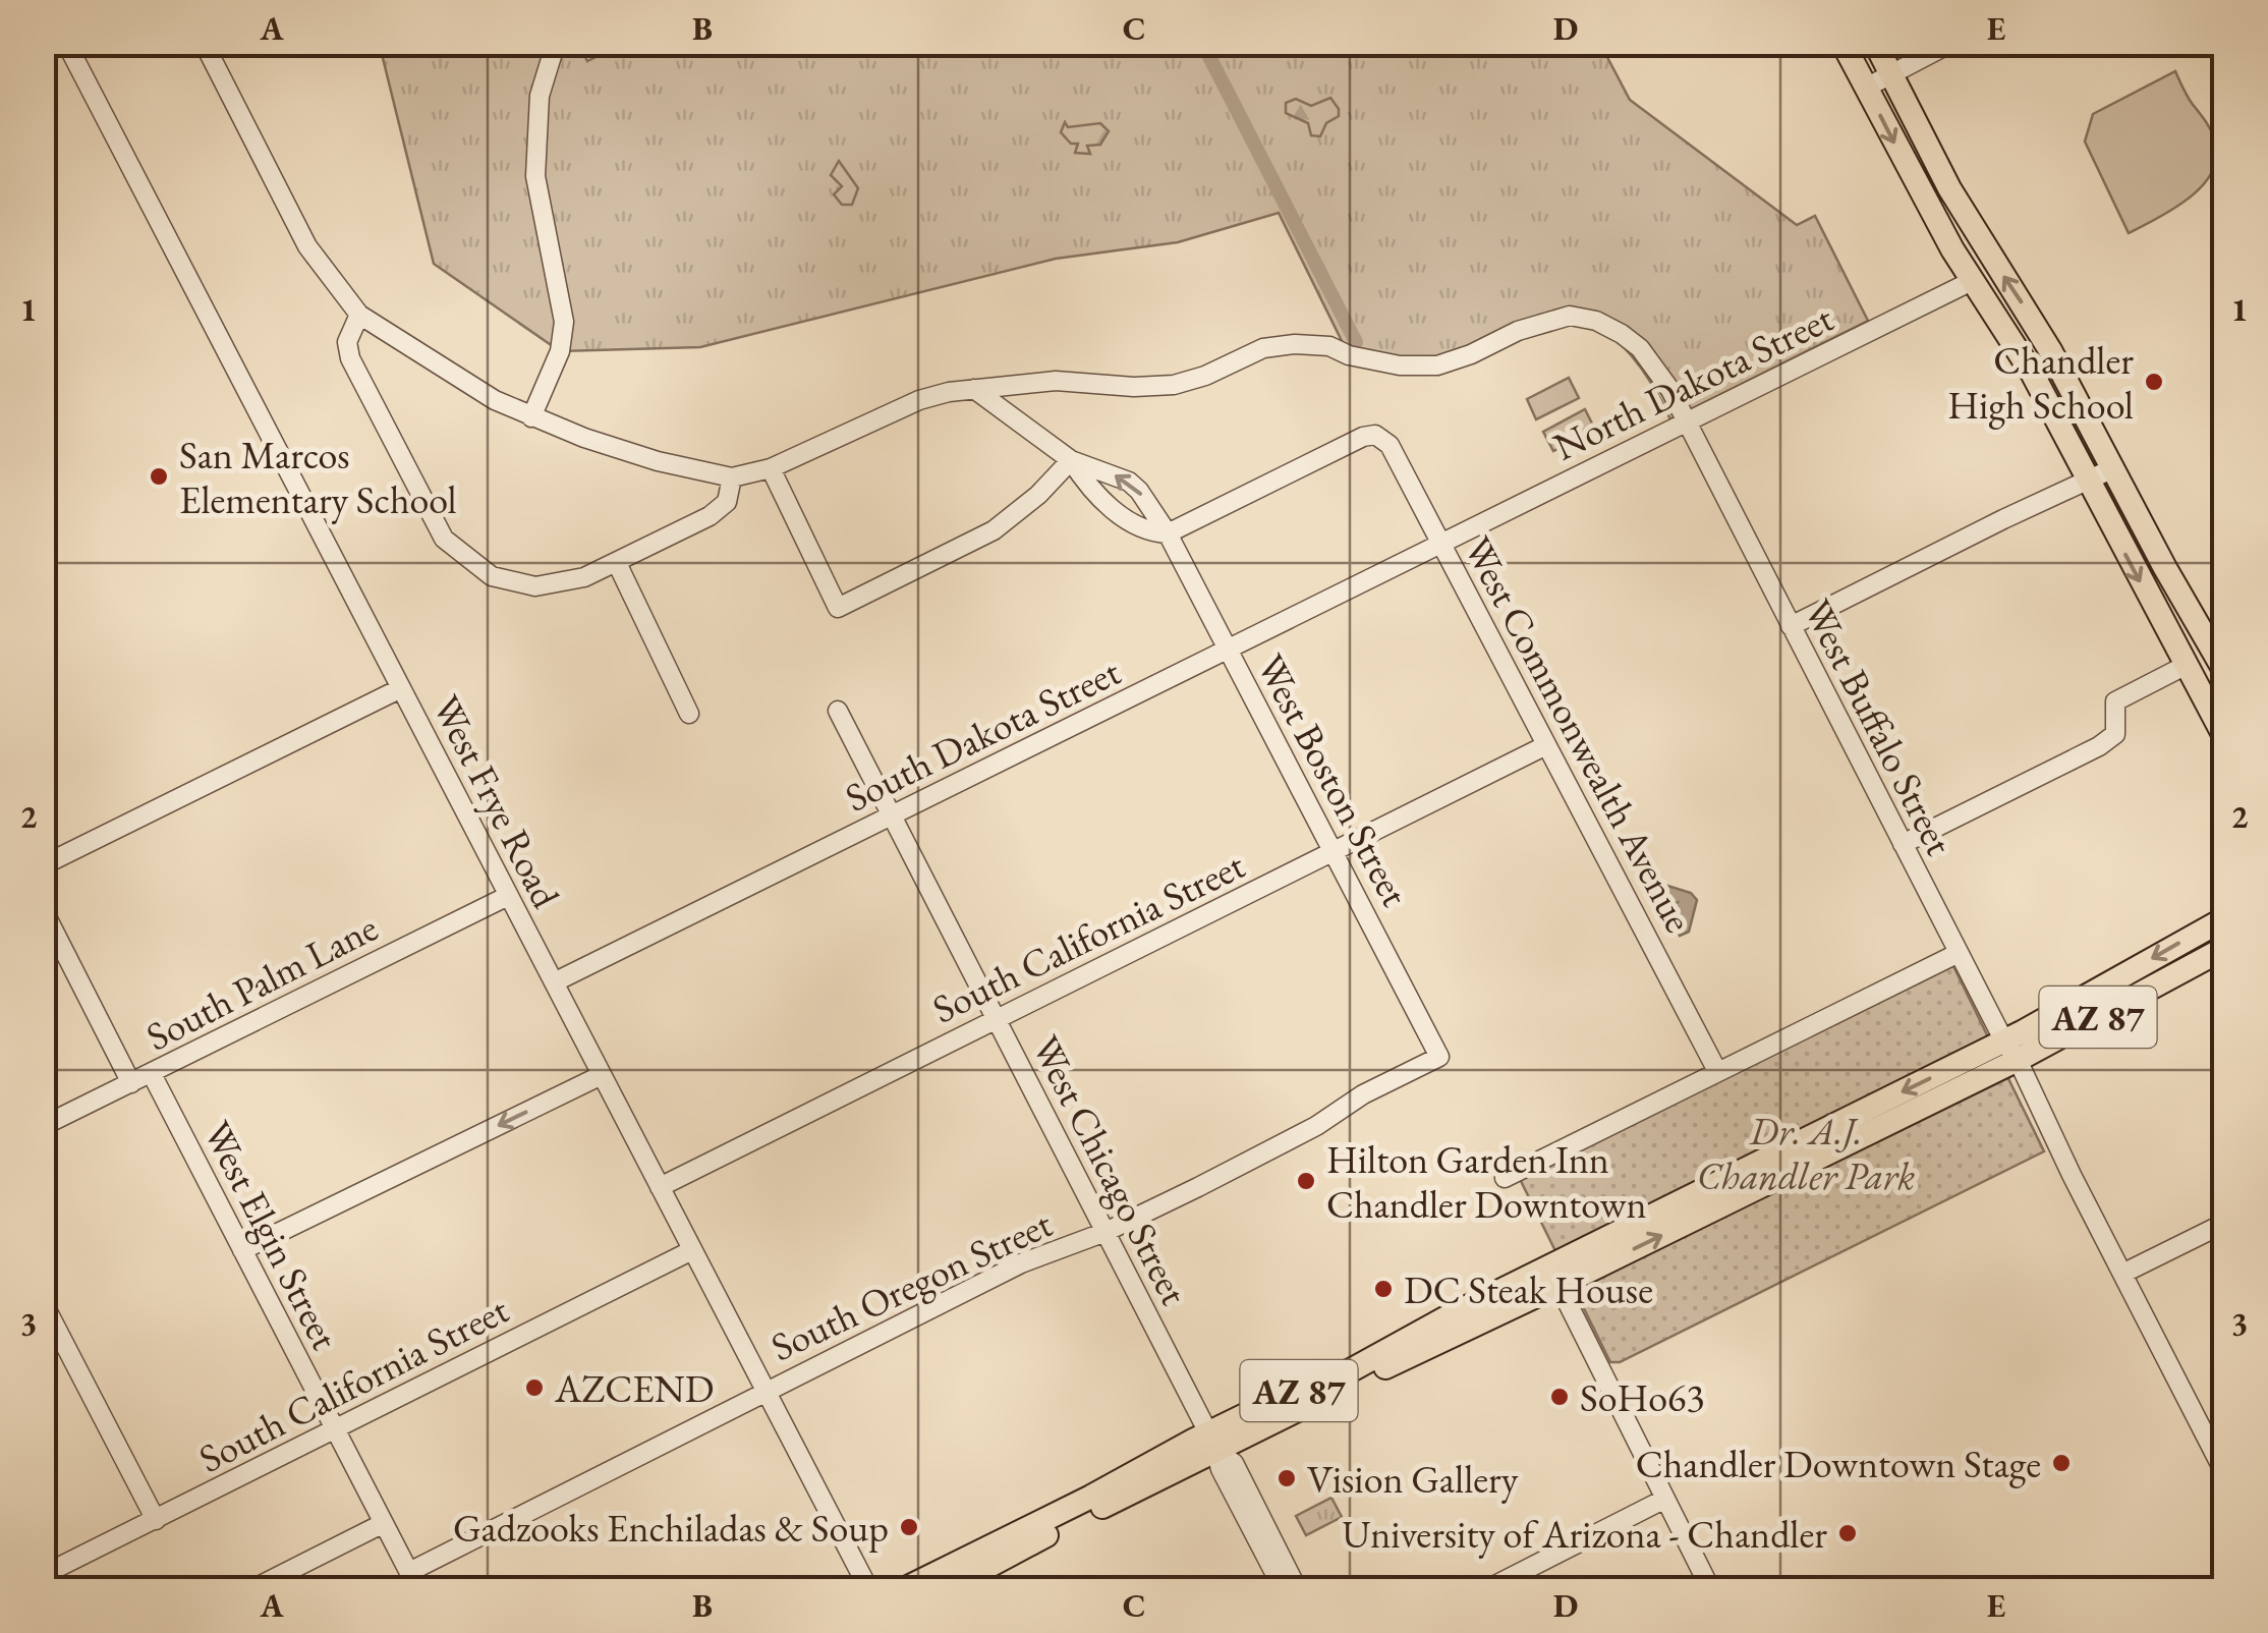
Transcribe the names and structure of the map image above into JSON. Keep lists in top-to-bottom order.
{
  "streets": {
    "main road": ["AZ 87"],
    "street": [
      "North Dakota Street",
      "West Buffalo Street",
      "South Dakota Street",
      "West Commonwealth Avenue",
      "West Boston Street",
      "West Frye Road",
      "South California Street",
      "South Palm Lane",
      "West Chicago Street",
      "West Elgin Street",
      "South Oregon Street"
    ]
  },
  "crossings": [
    ["North Dakota Street", "West Buffalo Street"],
    ["North Dakota Street", "South Dakota Street"],
    ["North Dakota Street", "West Commonwealth Avenue"],
    ["West Buffalo Street", "West Boston Street"],
    ["West Buffalo Street", "AZ 87"],
    ["South Dakota Street", "West Commonwealth Avenue"],
    ["South Dakota Street", "West Boston Street"],
    ["South Dakota Street", "West Frye Road"],
    ["South Dakota Street", "West Chicago Street"],
    ["West Commonwealth Avenue", "West Boston Street"],
    ["West Commonwealth Avenue", "South California Street"],
    ["West Boston Street", "South California Street"],
    ["West Boston Street", "South Oregon Street"],
    ["West Frye Road", "South California Street"],
    ["West Frye Road", "South Palm Lane"],
    ["West Frye Road", "South Oregon Street"],
    ["South California Street", "West Chicago Street"],
    ["South California Street", "West Elgin Street"],
    ["South Palm Lane", "West Elgin Street"],
    ["AZ 87", "West Chicago Street"],
    ["West Chicago Street", "South Oregon Street"],
    ["West Elgin Street", "South Oregon Street"]
  ],
  "parks": ["Dr. A.J. Chandler Park"],
  "places": [
    "Chandler High School",
    "San Marcos Elementary School",
    "Hilton Garden Inn Chandler Downtown",
    "DC Steak House",
    "AZCEND",
    "SoHo63",
    "Chandler Downtown Stage",
    "Vision Gallery",
    "Gadzooks Enchiladas & Soup",
    "University of Arizona - Chandler"
  ],
  "grid": {
    "columns": [
      "A",
      "B",
      "C",
      "D",
      "E"
    ],
    "rows": ["1", "2", "3"]
  }
}
